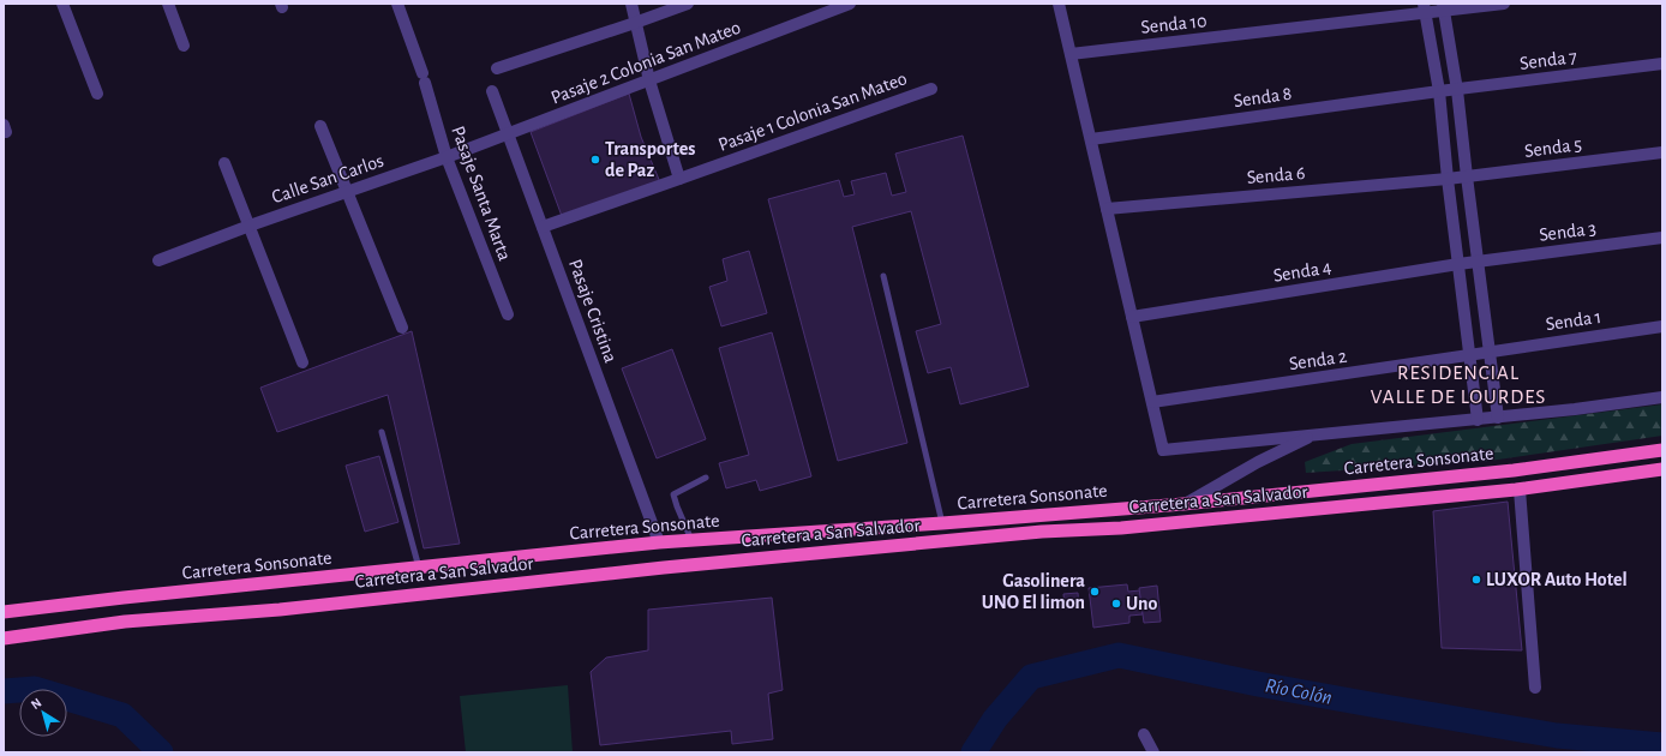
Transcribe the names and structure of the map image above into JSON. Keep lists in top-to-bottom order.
{
  "streets": {
    "highway": ["Carretera Sonsonate", "Carretera a San Salvador"],
    "street": [
      "Senda 10",
      "Senda 7",
      "Pasaje 2 Colonia San Mateo",
      "Senda 8",
      "Pasaje 1 Colonia San Mateo",
      "Senda 5",
      "Senda 6",
      "Calle San Carlos",
      "Pasaje Santa Marta",
      "Senda 3",
      "Senda 4",
      "Pasaje Cristina",
      "Senda 1",
      "Senda 2"
    ]
  },
  "crossings": [
    ["Senda 7", "Senda 8"],
    ["Pasaje 2 Colonia San Mateo", "Calle San Carlos"],
    ["Pasaje 2 Colonia San Mateo", "Pasaje Cristina"],
    ["Pasaje 1 Colonia San Mateo", "Pasaje Cristina"],
    ["Senda 5", "Senda 6"],
    ["Calle San Carlos", "Pasaje Santa Marta"],
    ["Calle San Carlos", "Pasaje Cristina"],
    ["Senda 3", "Senda 4"],
    ["Pasaje Cristina", "Carretera Sonsonate"],
    ["Senda 1", "Senda 2"]
  ],
  "districts": ["RESIDENCIAL VALLE DE LOURDES"],
  "water": ["Río Colón"],
  "places": [
    "Transportes de Paz",
    "LUXOR Auto Hotel",
    "Gasolinera UNO El limon",
    "Uno"
  ],
  "north": "top left"
}
